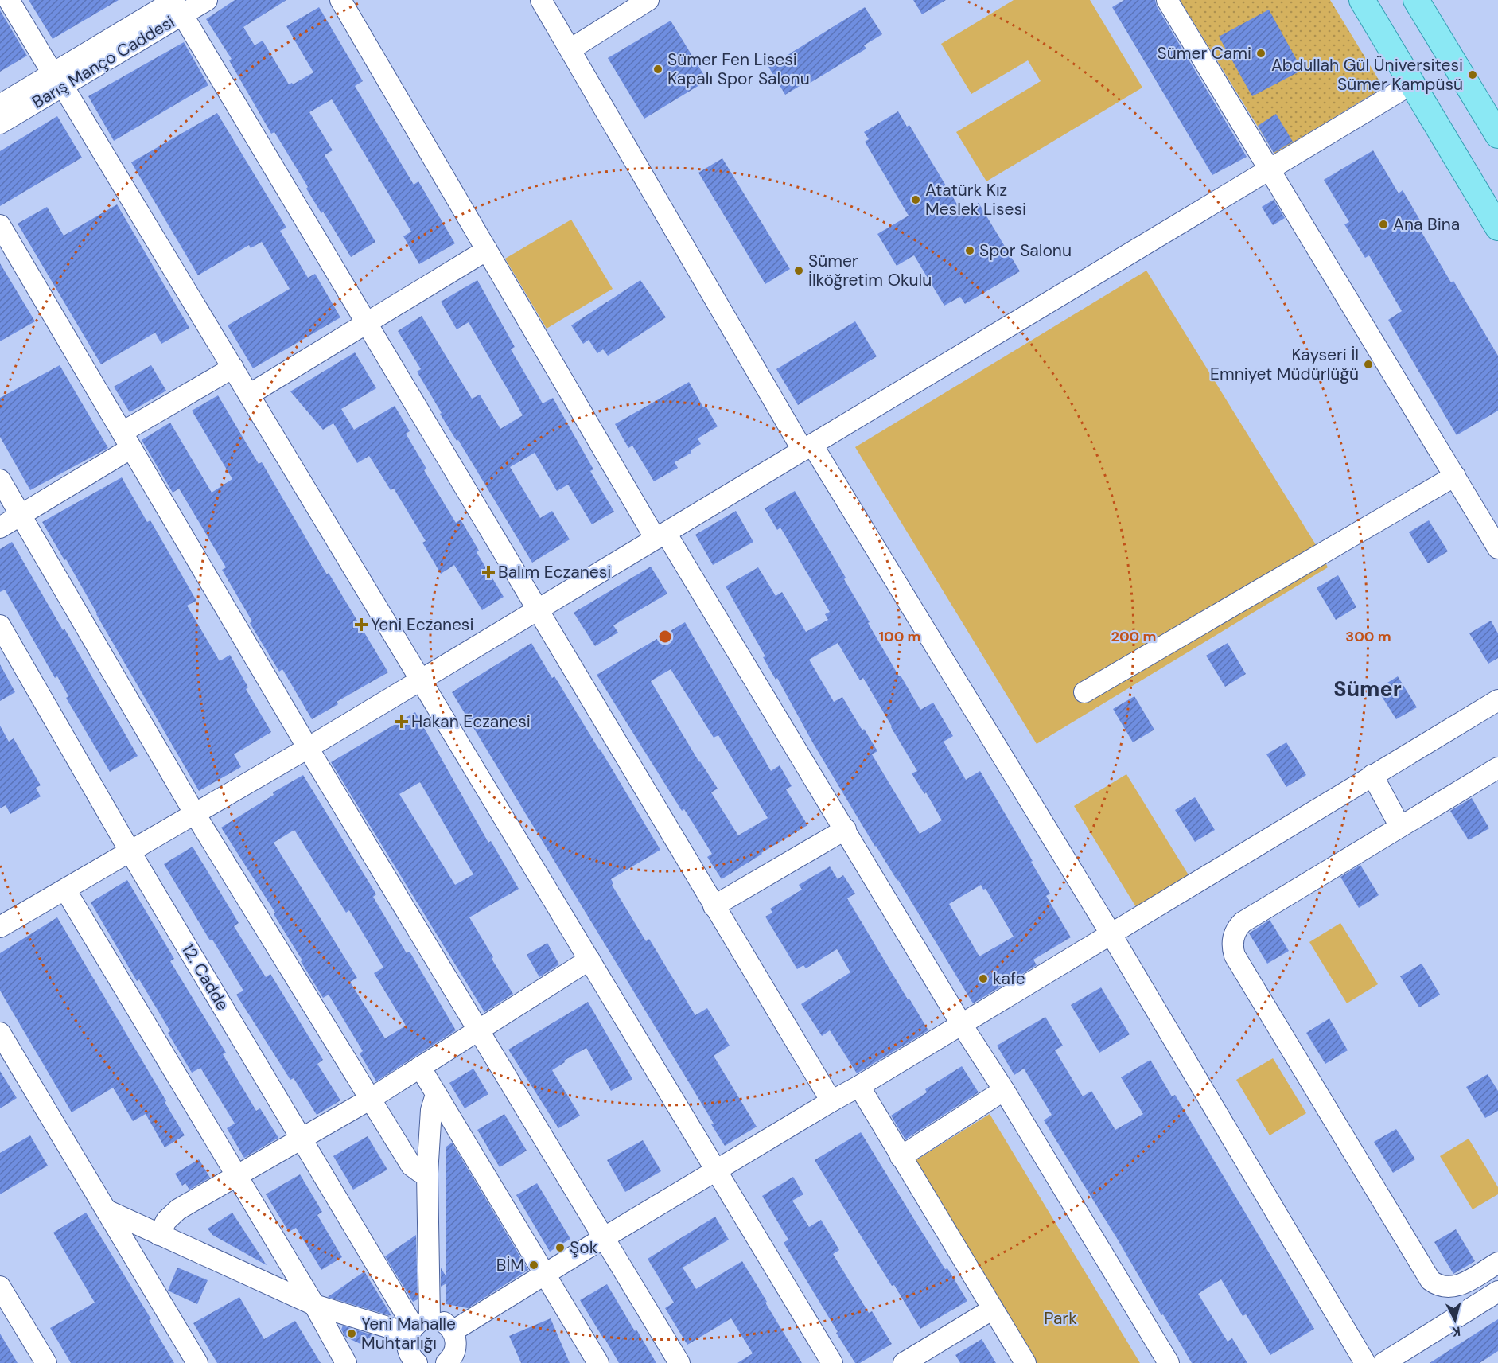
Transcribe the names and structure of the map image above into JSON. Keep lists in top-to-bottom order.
{
  "streets": {
    "street": ["Barış Manço Caddesi", "12. Cadde"]
  },
  "districts": ["Sümer"],
  "parks": ["Park"],
  "places": {
    "other": [
      "Sümer Cami",
      "Sümer Fen Lisesi Kapalı Spor Salonu",
      "Abdullah Gül Üniversitesi Sümer Kampüsü",
      "Atatürk Kız Meslek Lisesi",
      "Ana Bina",
      "Spor Salonu",
      "Sümer İlköğretim Okulu",
      "Kayseri İl Emniyet Müdürlüğü",
      "kafe",
      "Şok",
      "BİM",
      "Yeni Mahalle Muhtarlığı"
    ],
    "health": ["Balım Eczanesi", "Yeni Eczanesi", "Hakan Eczanesi"]
  },
  "north": "bottom",
  "rings": ["100 m", "200 m", "300 m"]
}
